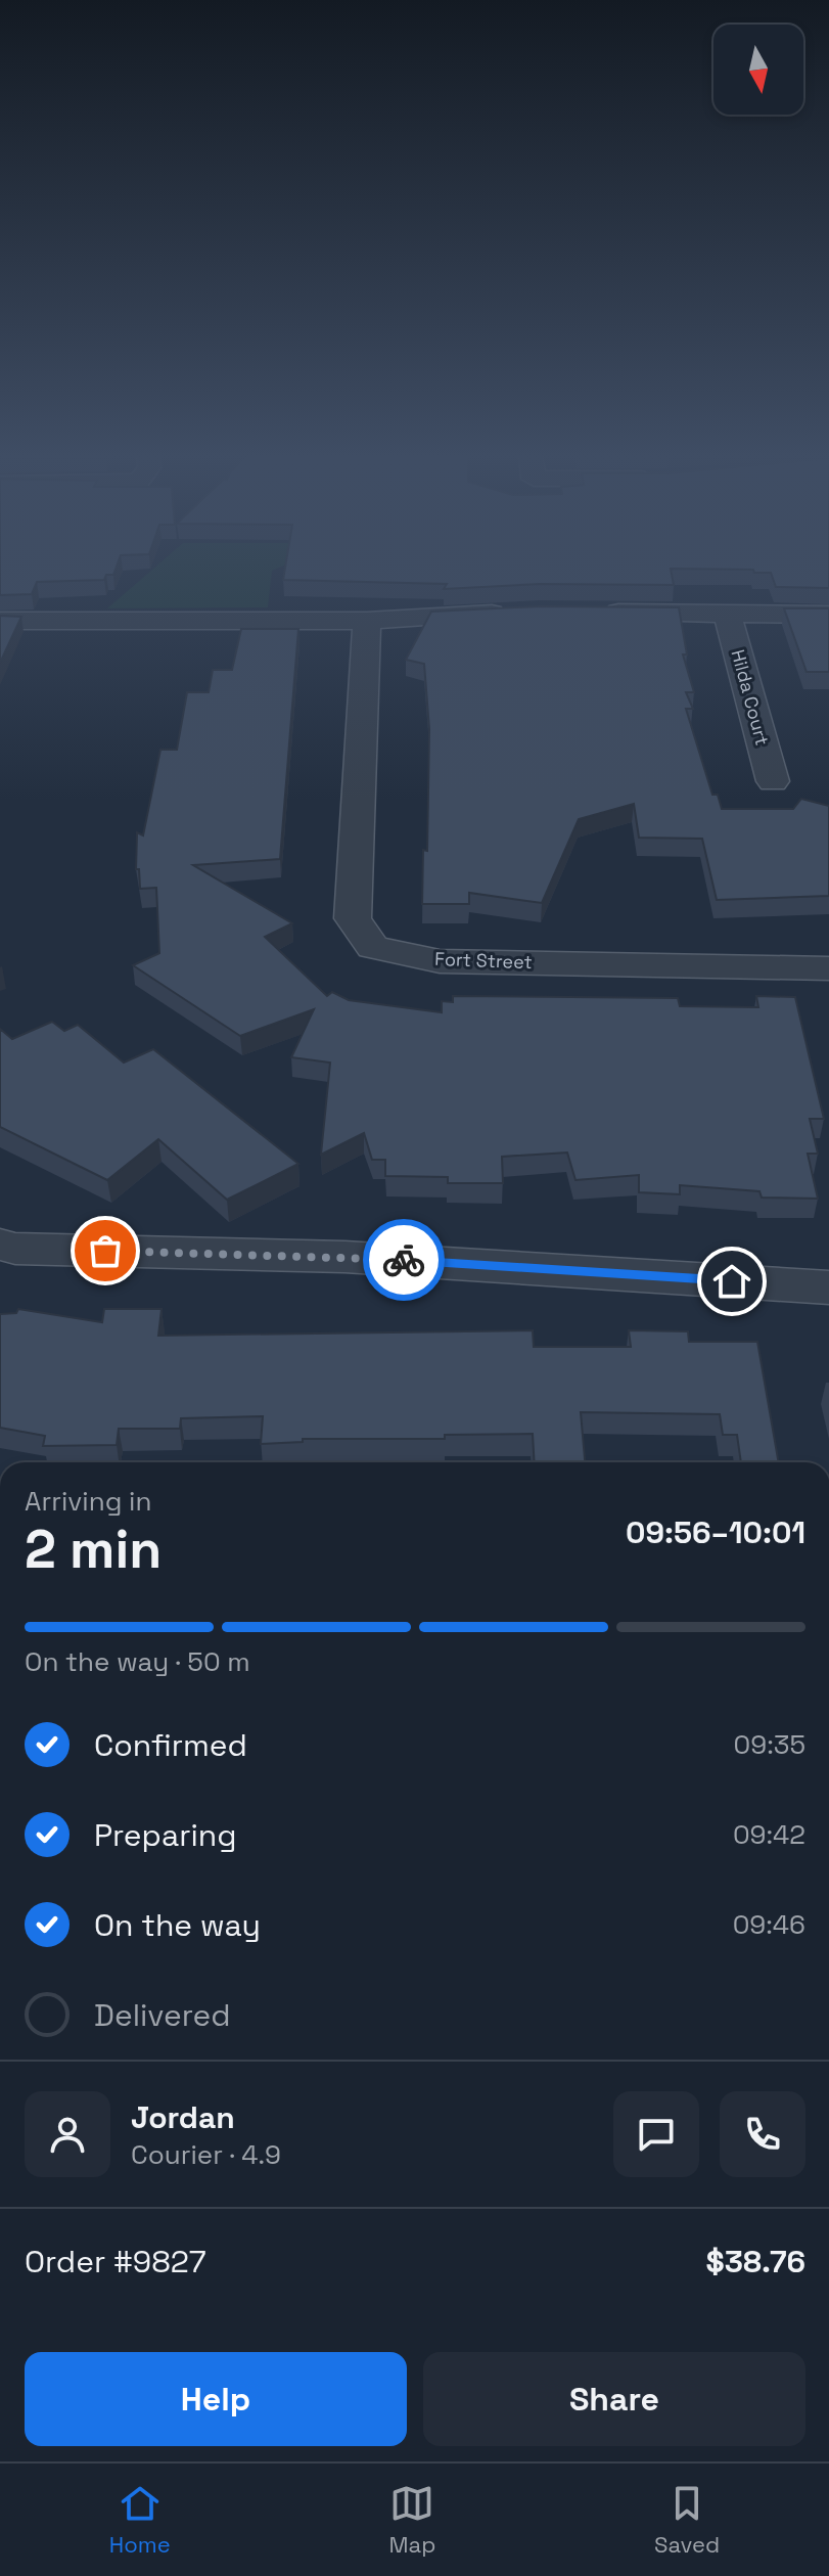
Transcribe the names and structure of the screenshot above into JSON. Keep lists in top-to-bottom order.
{
  "streets": {
    "street": ["Hilda Court", "Fort Street"]
  },
  "north": "bottom",
  "page": {
    "heading": ["2 min", "Arriving in", "09:56–10:01"],
    "panel": [
      "Jordan",
      "Courier · 4.9",
      "Order #9827",
      "$38.76"
    ],
    "bar": "On the way · 50 m",
    "list": [
      ["Confirmed", "09:35"],
      ["Preparing", "09:42"],
      ["On the way", "09:46"],
      "Delivered"
    ],
    "buttons": ["Help", "Share"],
    "tabs": ["Home", "Map", "Saved"]
  }
}
